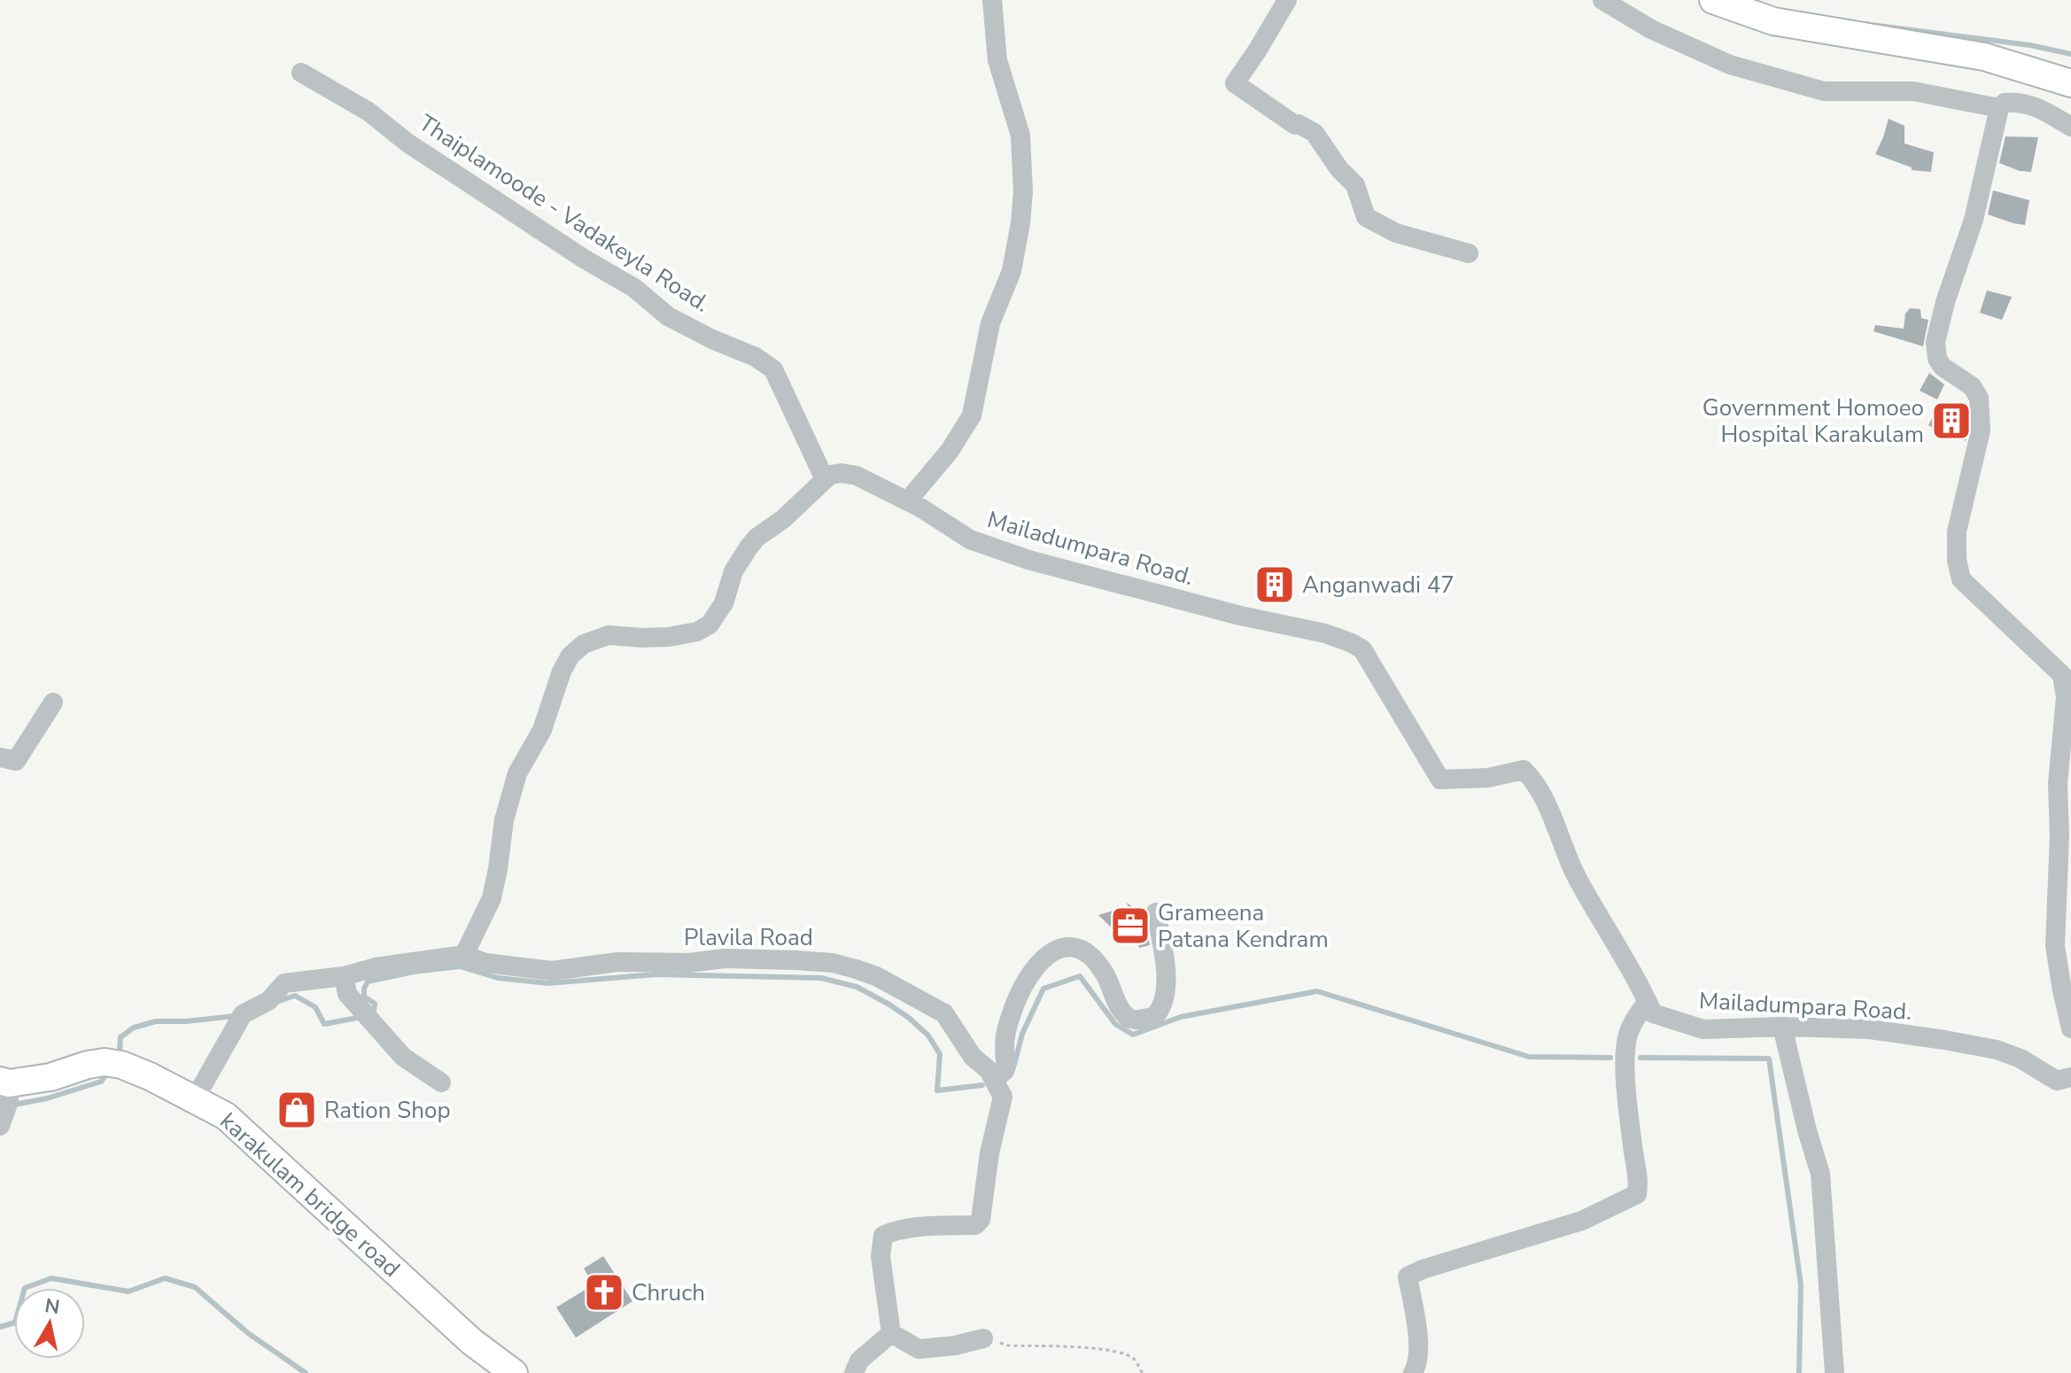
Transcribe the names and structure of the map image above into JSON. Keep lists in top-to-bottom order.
{
  "streets": {
    "main road": ["karakulam bridge road"],
    "street": ["Thaiplamoode - Vadakeyla Road.", "Mailadumpara Road.", "Plavila Road"]
  },
  "crossings": [
    ["Thaiplamoode - Vadakeyla Road.", "Mailadumpara Road."]
  ],
  "places": {
    "building": ["Government Homoeo Hospital Karakulam", "Anganwadi 47"],
    "office": ["Grameena Patana Kendram"],
    "shop": ["Ration Shop"],
    "church": ["Chruch"]
  },
  "north": "top"
}
